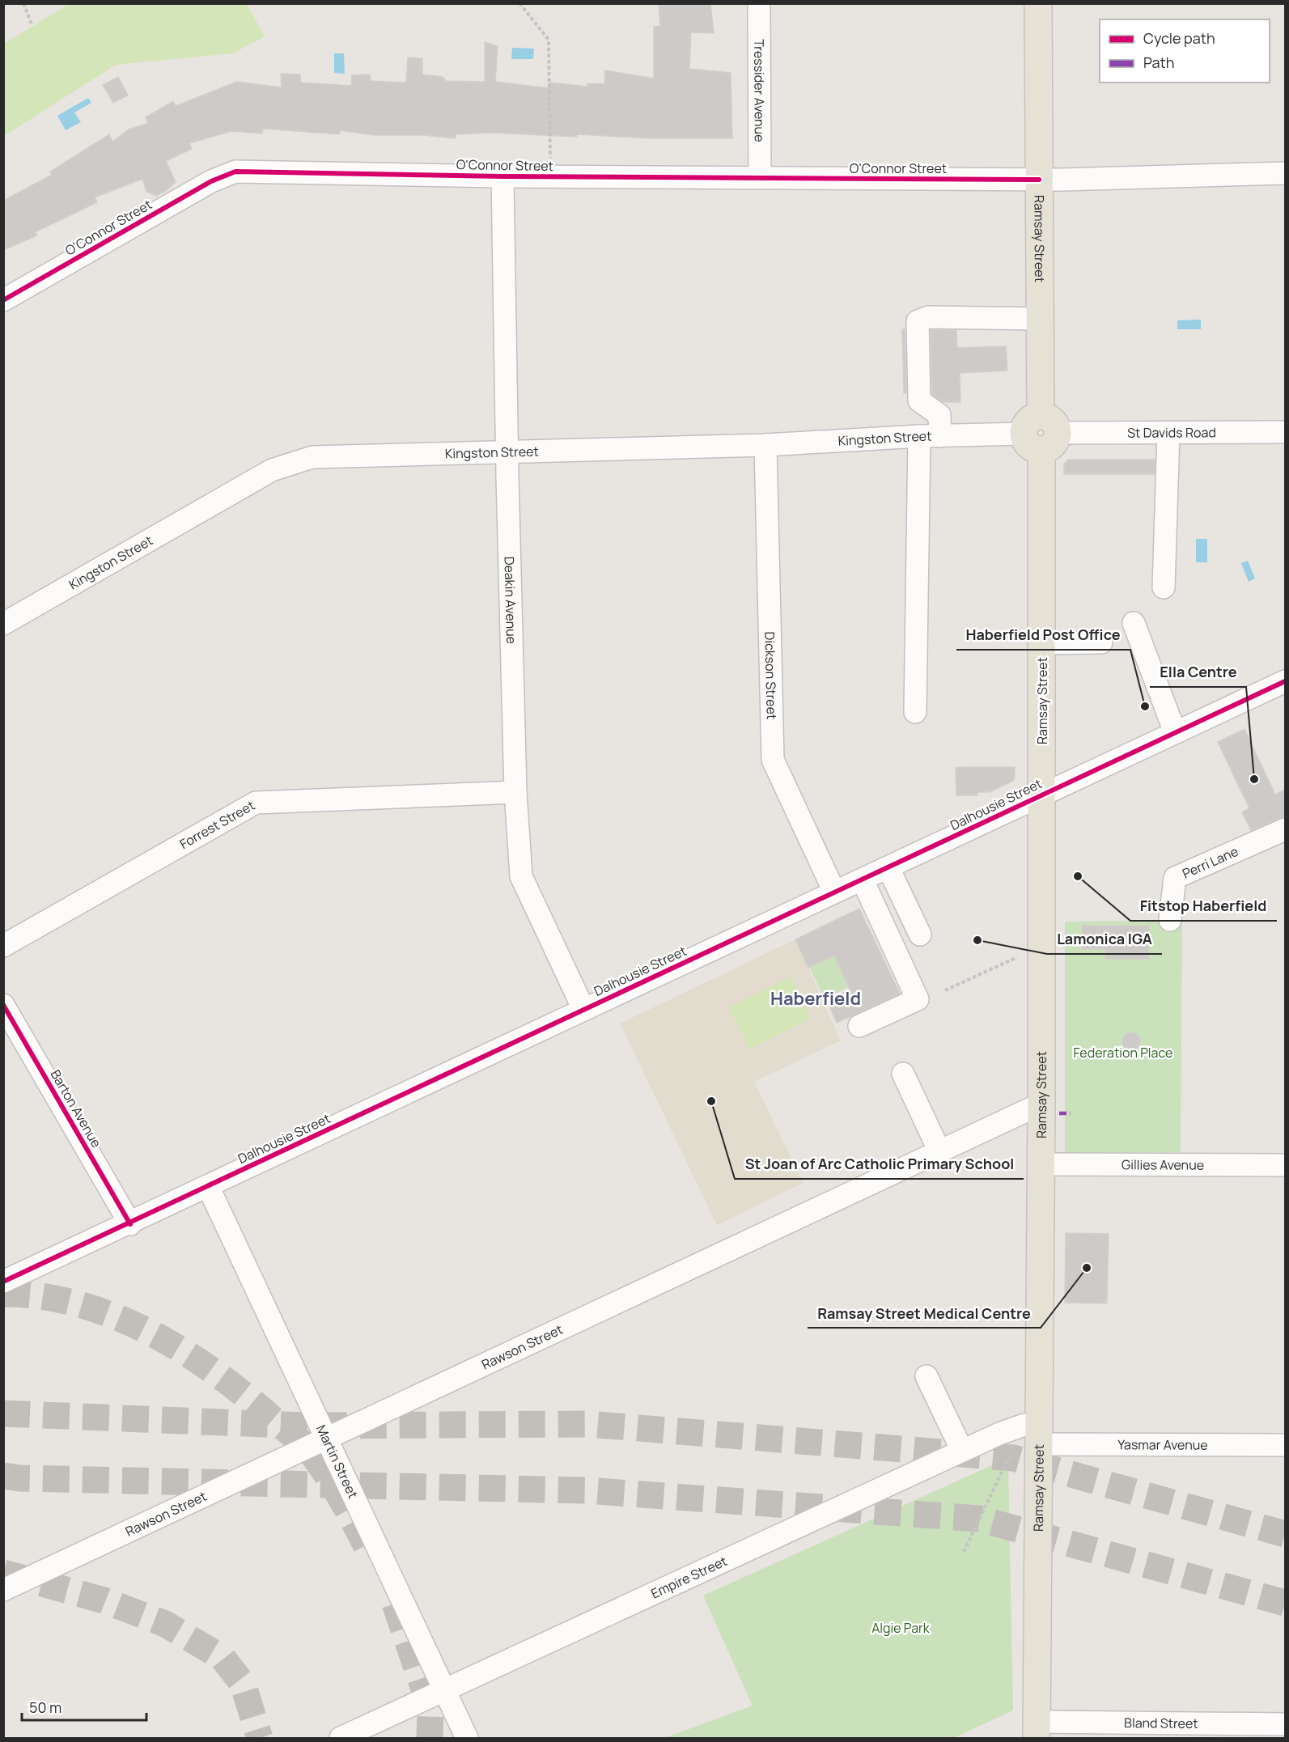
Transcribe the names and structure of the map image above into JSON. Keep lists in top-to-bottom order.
{
  "streets": {
    "main road": ["Ramsay Street"],
    "street": [
      "Tressider Avenue",
      "O'Connor Street",
      "St Davids Road",
      "Kingston Street",
      "Deakin Avenue",
      "Dickson Street",
      "Dalhousie Street",
      "Forrest Street",
      "Perri Lane",
      "Barton Avenue",
      "Gillies Avenue",
      "Rawson Street",
      "Yasmar Avenue",
      "Martin Street",
      "Empire Street",
      "Bland Street"
    ]
  },
  "crossings": [
    ["Tressider Avenue", "O'Connor Street"],
    ["O'Connor Street", "Ramsay Street"],
    ["O'Connor Street", "Deakin Avenue"],
    ["Ramsay Street", "St Davids Road"],
    ["Ramsay Street", "Kingston Street"],
    ["Ramsay Street", "Dalhousie Street"],
    ["Ramsay Street", "Gillies Avenue"],
    ["Ramsay Street", "Rawson Street"],
    ["Ramsay Street", "Yasmar Avenue"],
    ["Ramsay Street", "Empire Street"],
    ["Ramsay Street", "Bland Street"],
    ["St Davids Road", "Kingston Street"],
    ["Kingston Street", "Deakin Avenue"],
    ["Kingston Street", "Dickson Street"],
    ["Deakin Avenue", "Dalhousie Street"],
    ["Deakin Avenue", "Forrest Street"],
    ["Dickson Street", "Dalhousie Street"],
    ["Dalhousie Street", "Barton Avenue"],
    ["Dalhousie Street", "Martin Street"],
    ["Rawson Street", "Martin Street"],
    ["Yasmar Avenue", "Empire Street"],
    ["Martin Street", "Empire Street"]
  ],
  "districts": ["Haberfield"],
  "parks": ["Federation Place", "Algie Park"],
  "places": [
    "Haberfield Post Office",
    "Ella Centre",
    "Fitstop Haberfield",
    "Lamonica IGA",
    "St Joan of Arc Catholic Primary School",
    "Ramsay Street Medical Centre"
  ],
  "legend": ["Cycle path", "Path"],
  "scale_bar": "50 m"
}
